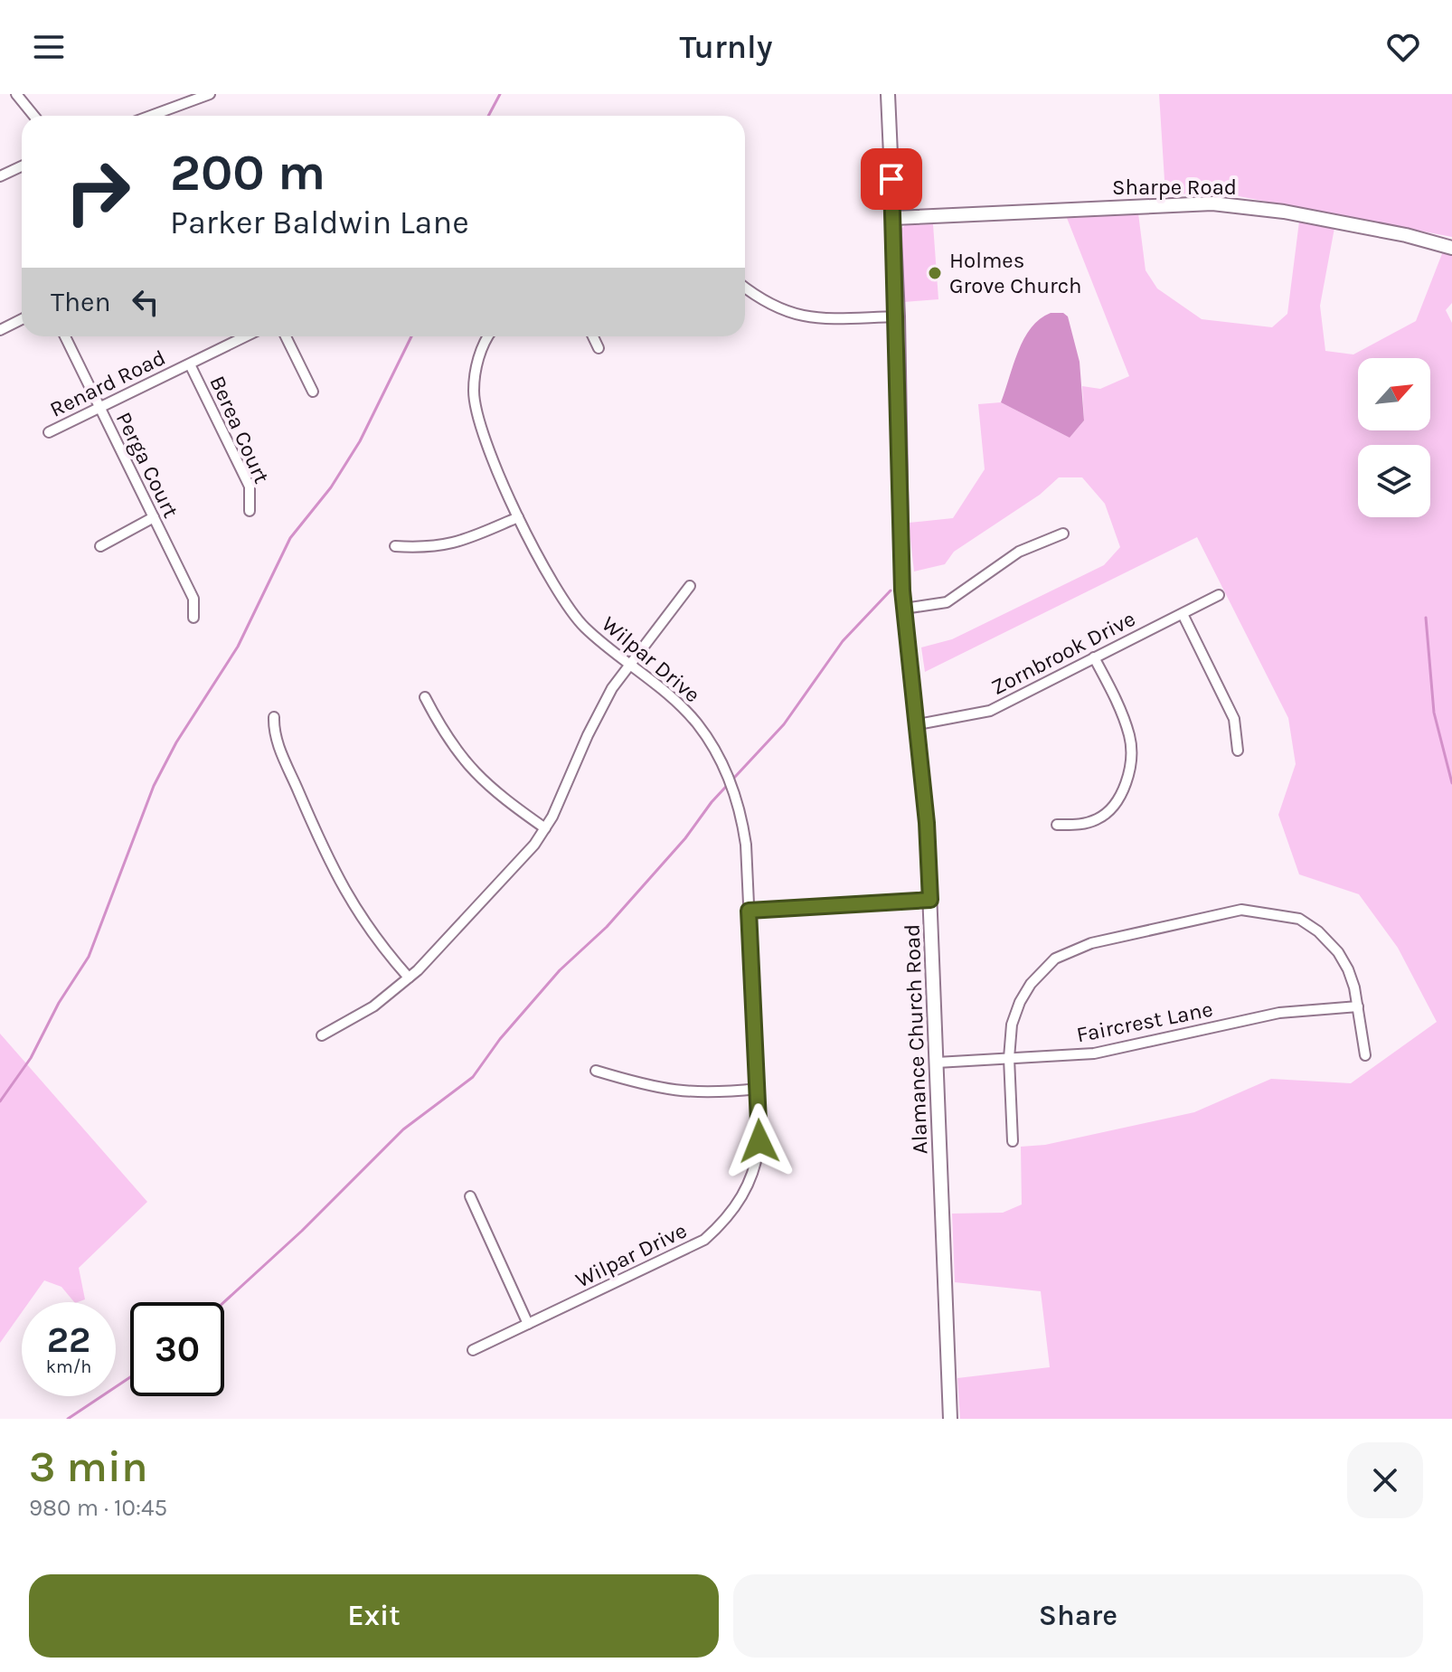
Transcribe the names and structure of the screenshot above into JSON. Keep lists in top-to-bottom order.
{
  "streets": {
    "main road": ["Sharpe Road", "Alamance Church Road"],
    "street": [
      "Renard Road",
      "Berea Court",
      "Perga Court",
      "Zornbrook Drive",
      "Wilpar Drive",
      "Faircrest Lane"
    ]
  },
  "crossings": [
    ["Sharpe Road", "Alamance Church Road"],
    ["Renard Road", "Berea Court"],
    ["Renard Road", "Perga Court"],
    ["Zornbrook Drive", "Alamance Church Road"],
    ["Faircrest Lane", "Alamance Church Road"]
  ],
  "places": ["Holmes Grove Church"],
  "north": "top right",
  "page": {
    "header": "Turnly",
    "turn": ["200 m", "Parker Baldwin Lane"],
    "then": "Then",
    "speed": "22 km/h",
    "limit": "30",
    "heading": ["3 min", "980 m · 10:45"],
    "buttons": ["Exit", "Share"]
  }
}
